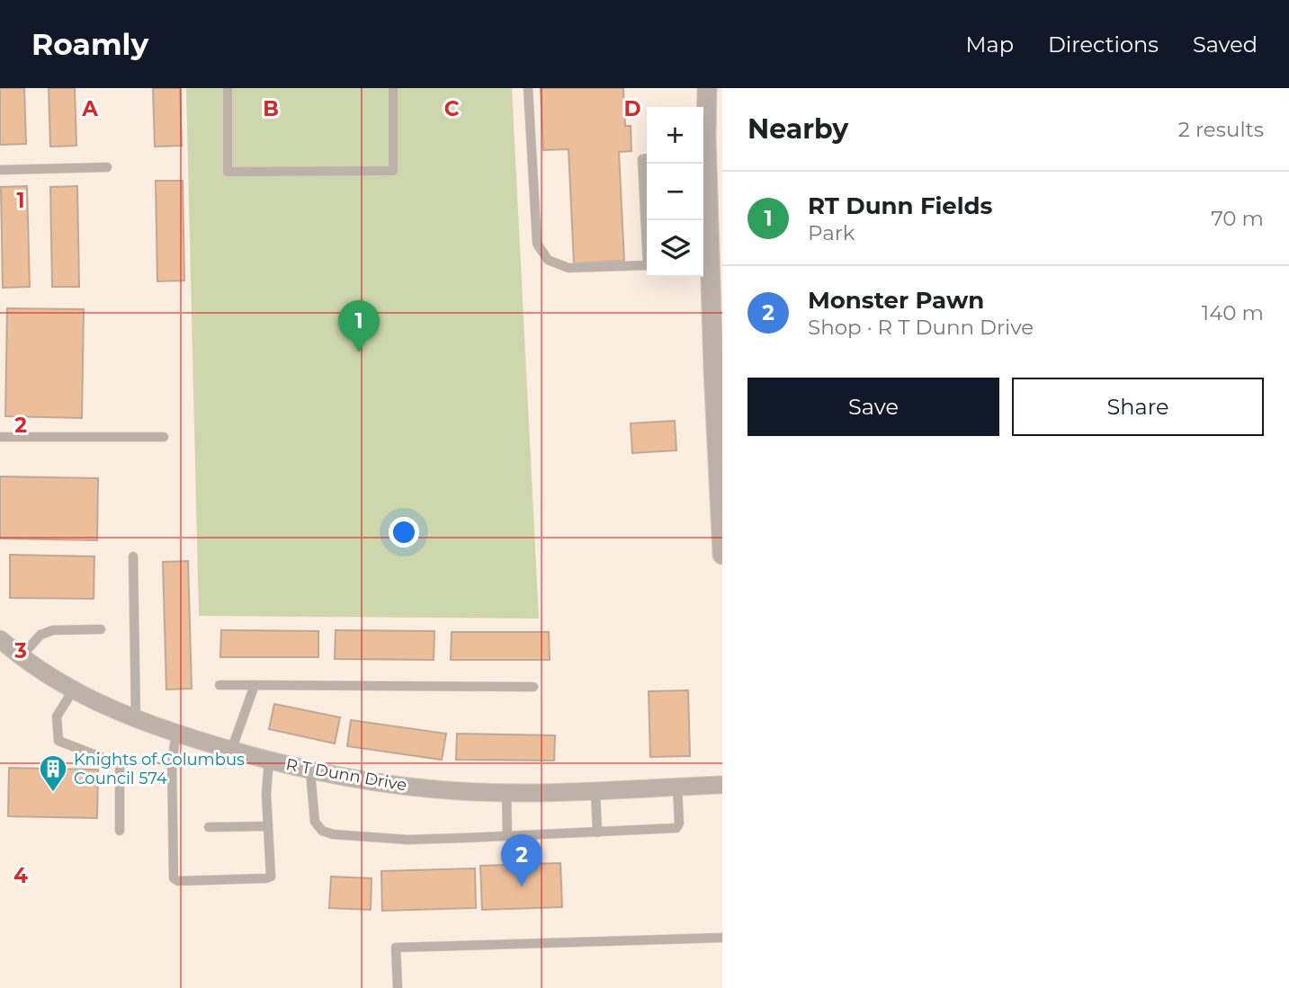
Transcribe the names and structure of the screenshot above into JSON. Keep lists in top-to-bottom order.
{
  "streets": {
    "street": ["R T Dunn Drive"]
  },
  "places": {
    "building": ["Knights of Columbus Council 574"]
  },
  "page": {
    "header": "Roamly",
    "nav": ["Map", "Directions", "Saved"],
    "heading": ["Nearby", "2 results"],
    "map_buttons": ["+", "−"],
    "list": [
      {
        "mark": "1",
        "name": "RT Dunn Fields",
        "note": "Park",
        "value": "70 m"
      },
      {
        "mark": "2",
        "name": "Monster Pawn",
        "note": "Shop · R T Dunn Drive",
        "value": "140 m"
      }
    ],
    "pins": ["1", "2"],
    "buttons": ["Save", "Share"]
  },
  "grid": {
    "columns": [
      "A",
      "B",
      "C",
      "D"
    ],
    "rows": [
      "1",
      "2",
      "3",
      "4"
    ]
  }
}
